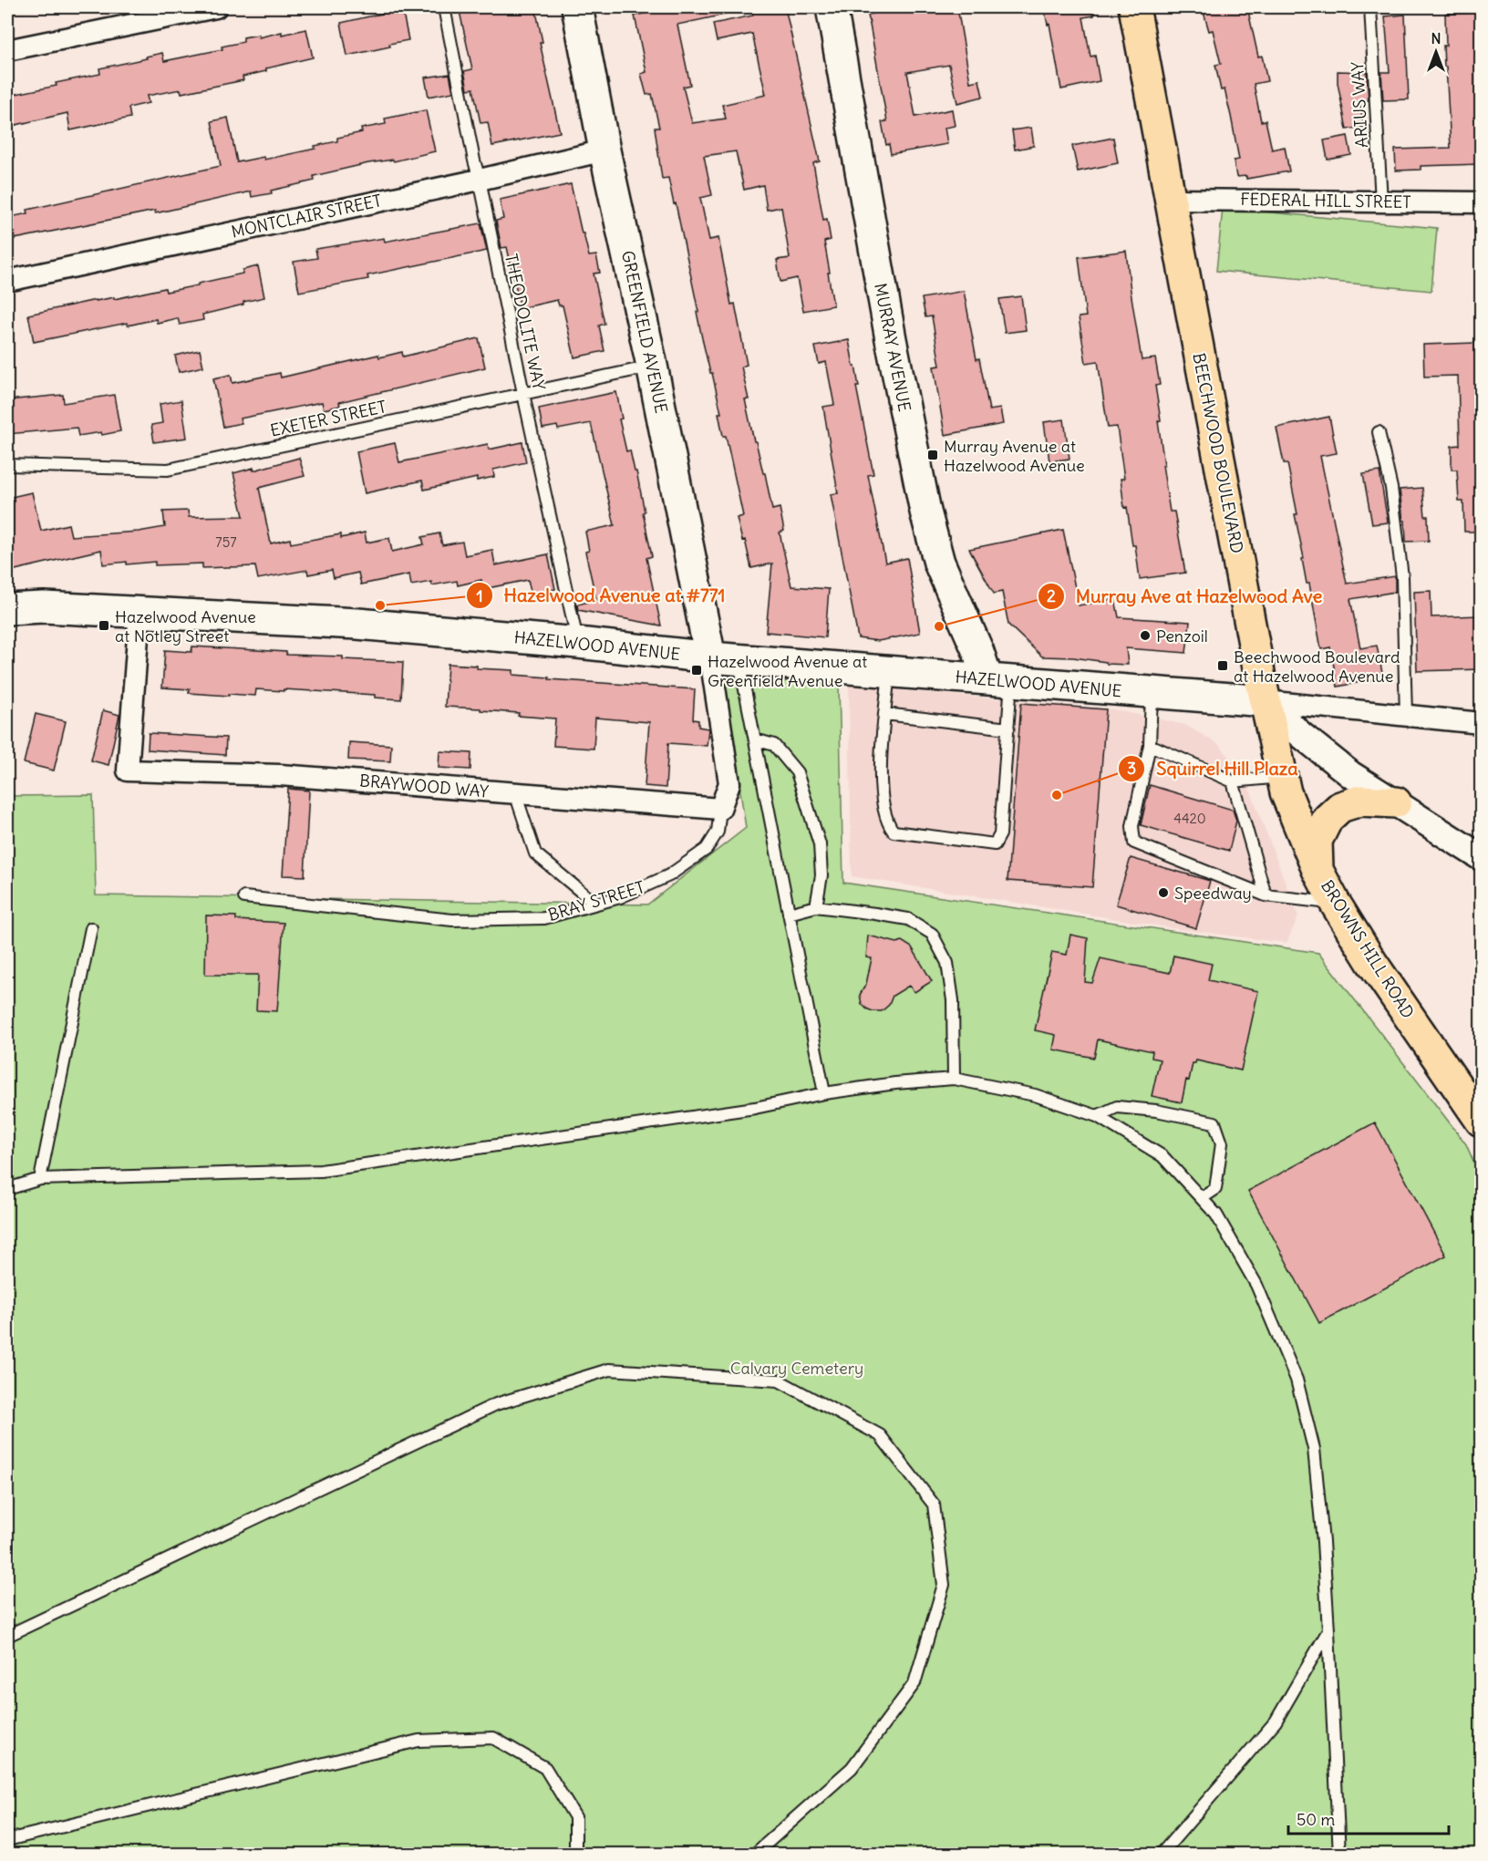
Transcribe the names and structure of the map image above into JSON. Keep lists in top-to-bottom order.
{
  "streets": {
    "main road": [
      "GREENFIELD AVENUE",
      "MURRAY AVENUE",
      "BEECHWOOD BOULEVARD",
      "HAZELWOOD AVENUE",
      "BROWNS HILL ROAD"
    ],
    "street": [
      "FEDERAL HILL STREET",
      "MONTCLAIR STREET",
      "BRAYWOOD WAY",
      "BRAY STREET"
    ],
    "lane": ["ARIUS WAY", "THEODOLITE WAY", "EXETER STREET"]
  },
  "crossings": [
    ["ARIUS WAY", "FEDERAL HILL STREET"],
    ["FEDERAL HILL STREET", "BEECHWOOD BOULEVARD"],
    ["MONTCLAIR STREET", "THEODOLITE WAY"],
    ["MONTCLAIR STREET", "GREENFIELD AVENUE"],
    ["THEODOLITE WAY", "EXETER STREET"],
    ["THEODOLITE WAY", "HAZELWOOD AVENUE"],
    ["GREENFIELD AVENUE", "EXETER STREET"],
    ["GREENFIELD AVENUE", "HAZELWOOD AVENUE"],
    ["GREENFIELD AVENUE", "BRAY STREET"],
    ["MURRAY AVENUE", "HAZELWOOD AVENUE"],
    ["BEECHWOOD BOULEVARD", "HAZELWOOD AVENUE"],
    ["BEECHWOOD BOULEVARD", "BROWNS HILL ROAD"],
    ["HAZELWOOD AVENUE", "BRAYWOOD WAY"],
    ["HAZELWOOD AVENUE", "BRAY STREET"],
    ["HAZELWOOD AVENUE", "BROWNS HILL ROAD"],
    ["BRAYWOOD WAY", "BRAY STREET"]
  ],
  "parks": ["Calvary Cemetery"],
  "places": {
    "transit": [
      "Murray Avenue at Hazelwood Avenue",
      "Hazelwood Avenue at Notley Street",
      "Beechwood Boulevard at Hazelwood Avenue",
      "Hazelwood Avenue at Greenfield Avenue"
    ],
    "other": [
      "Hazelwood Avenue at #771",
      "Murray Ave at Hazelwood Ave",
      "Penzoil",
      "Squirrel Hill Plaza",
      "Speedway"
    ]
  },
  "house_numbers": ["757", "4420"],
  "scale_bar": "50 m",
  "north": "top"
}
